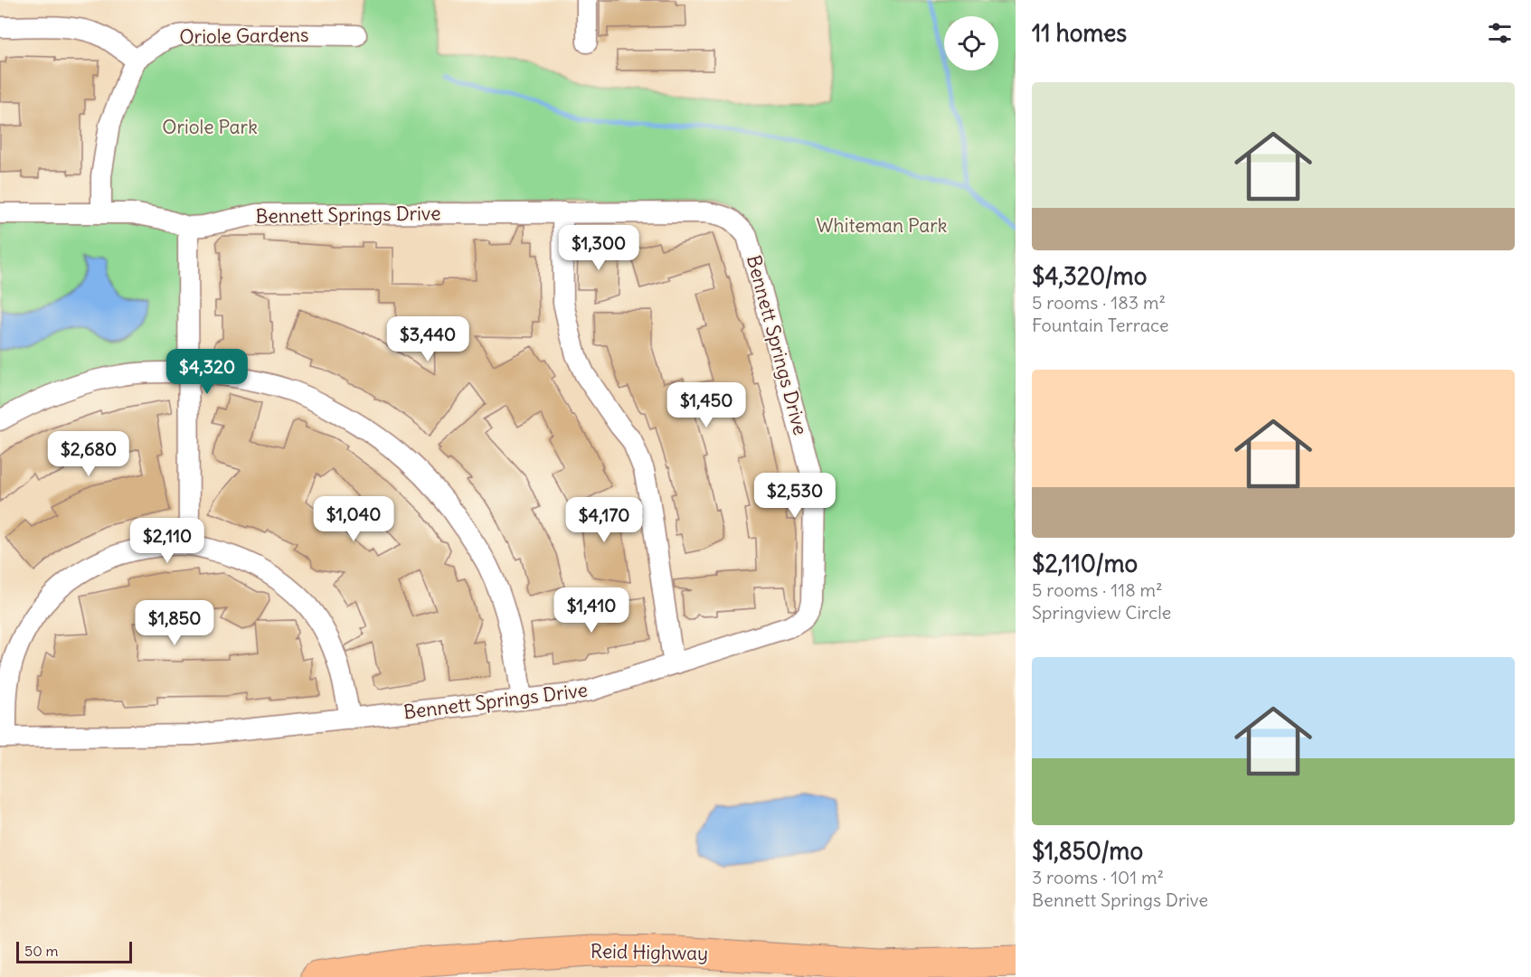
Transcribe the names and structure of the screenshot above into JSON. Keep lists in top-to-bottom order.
{
  "streets": {
    "highway": ["Reid Highway"],
    "street": ["Oriole Gardens", "Bennett Springs Drive"]
  },
  "parks": ["Oriole Park", "Whiteman Park"],
  "scale_bar": "50 m",
  "page": {
    "heading": "11 homes",
    "list": [
      {
        "name": "$4,320/mo",
        "note": "5 rooms · 183 m² · Fountain Terrace"
      },
      {
        "name": "$2,110/mo",
        "note": "5 rooms · 118 m² · Springview Circle"
      },
      {
        "name": "$1,850/mo",
        "note": "3 rooms · 101 m² · Bennett Springs Drive"
      }
    ],
    "price": [
      "$1,300",
      "$3,440",
      "$4,320",
      "$1,450",
      "$2,680",
      "$2,530",
      "$1,040",
      "$4,170",
      "$2,110",
      "$1,410",
      "$1,850"
    ],
    "scale": "50 m"
  }
}
